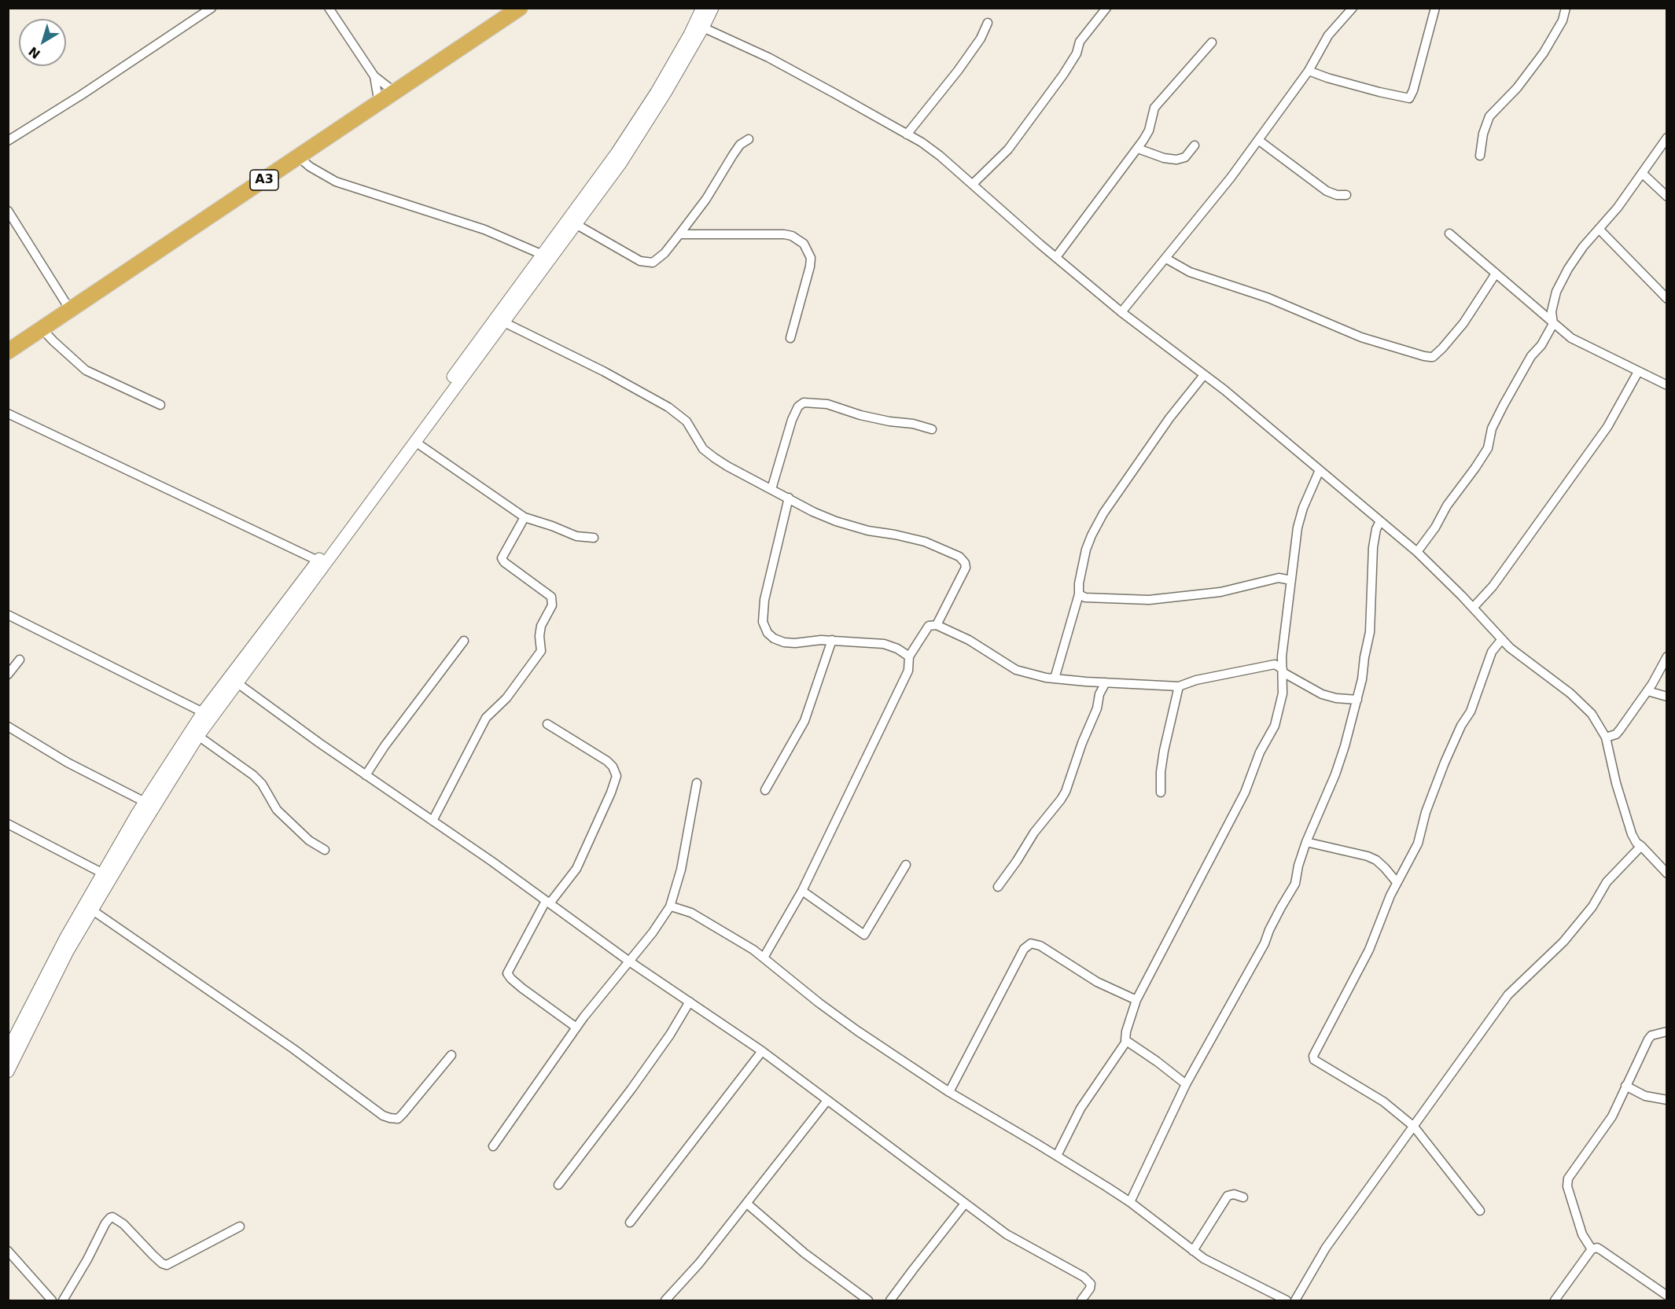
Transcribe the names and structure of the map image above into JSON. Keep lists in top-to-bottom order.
{
  "streets": {
    "highway": ["A3"]
  },
  "north": "bottom left"
}
